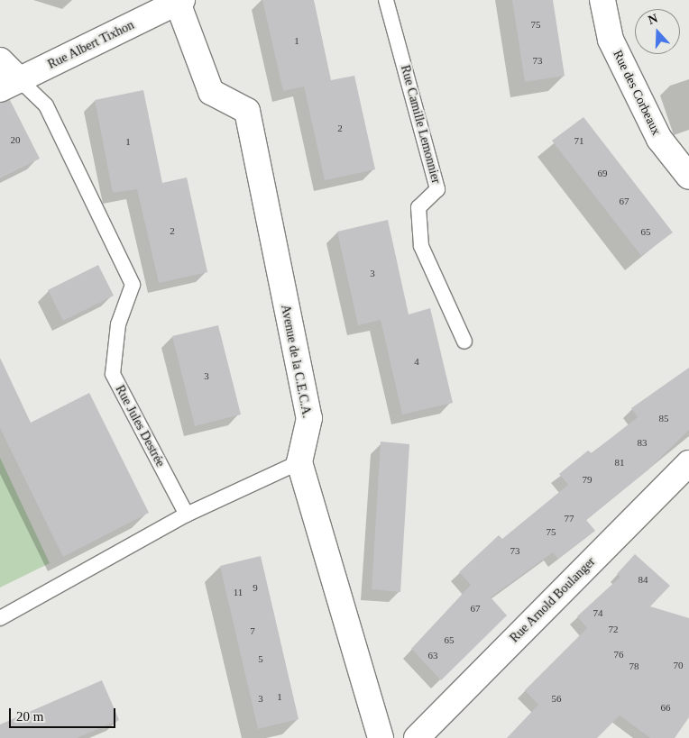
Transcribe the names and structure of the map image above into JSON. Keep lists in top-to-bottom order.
{
  "streets": {
    "street": [
      "Rue Albert Tixhon",
      "Rue des Corbeaux",
      "Avenue de la C.E.C.A.",
      "Rue Arnold Boulanger"
    ],
    "lane": ["Rue Camille Lemonnier", "Rue Jules Destrée"]
  },
  "crossings": [
    ["Rue Albert Tixhon", "Avenue de la C.E.C.A."],
    ["Rue Albert Tixhon", "Rue Jules Destrée"]
  ],
  "house_numbers": [
    "75",
    "1",
    "73",
    "2",
    "20",
    "71",
    "1",
    "69",
    "67",
    "2",
    "65",
    "3",
    "4",
    "3",
    "85",
    "83",
    "81",
    "79",
    "77",
    "75",
    "73",
    "84",
    "9",
    "11",
    "67",
    "74",
    "72",
    "7",
    "65",
    "76",
    "63",
    "5",
    "70",
    "78",
    "1",
    "3",
    "56",
    "66"
  ],
  "scale_bar": "20 m",
  "north": "top"
}
